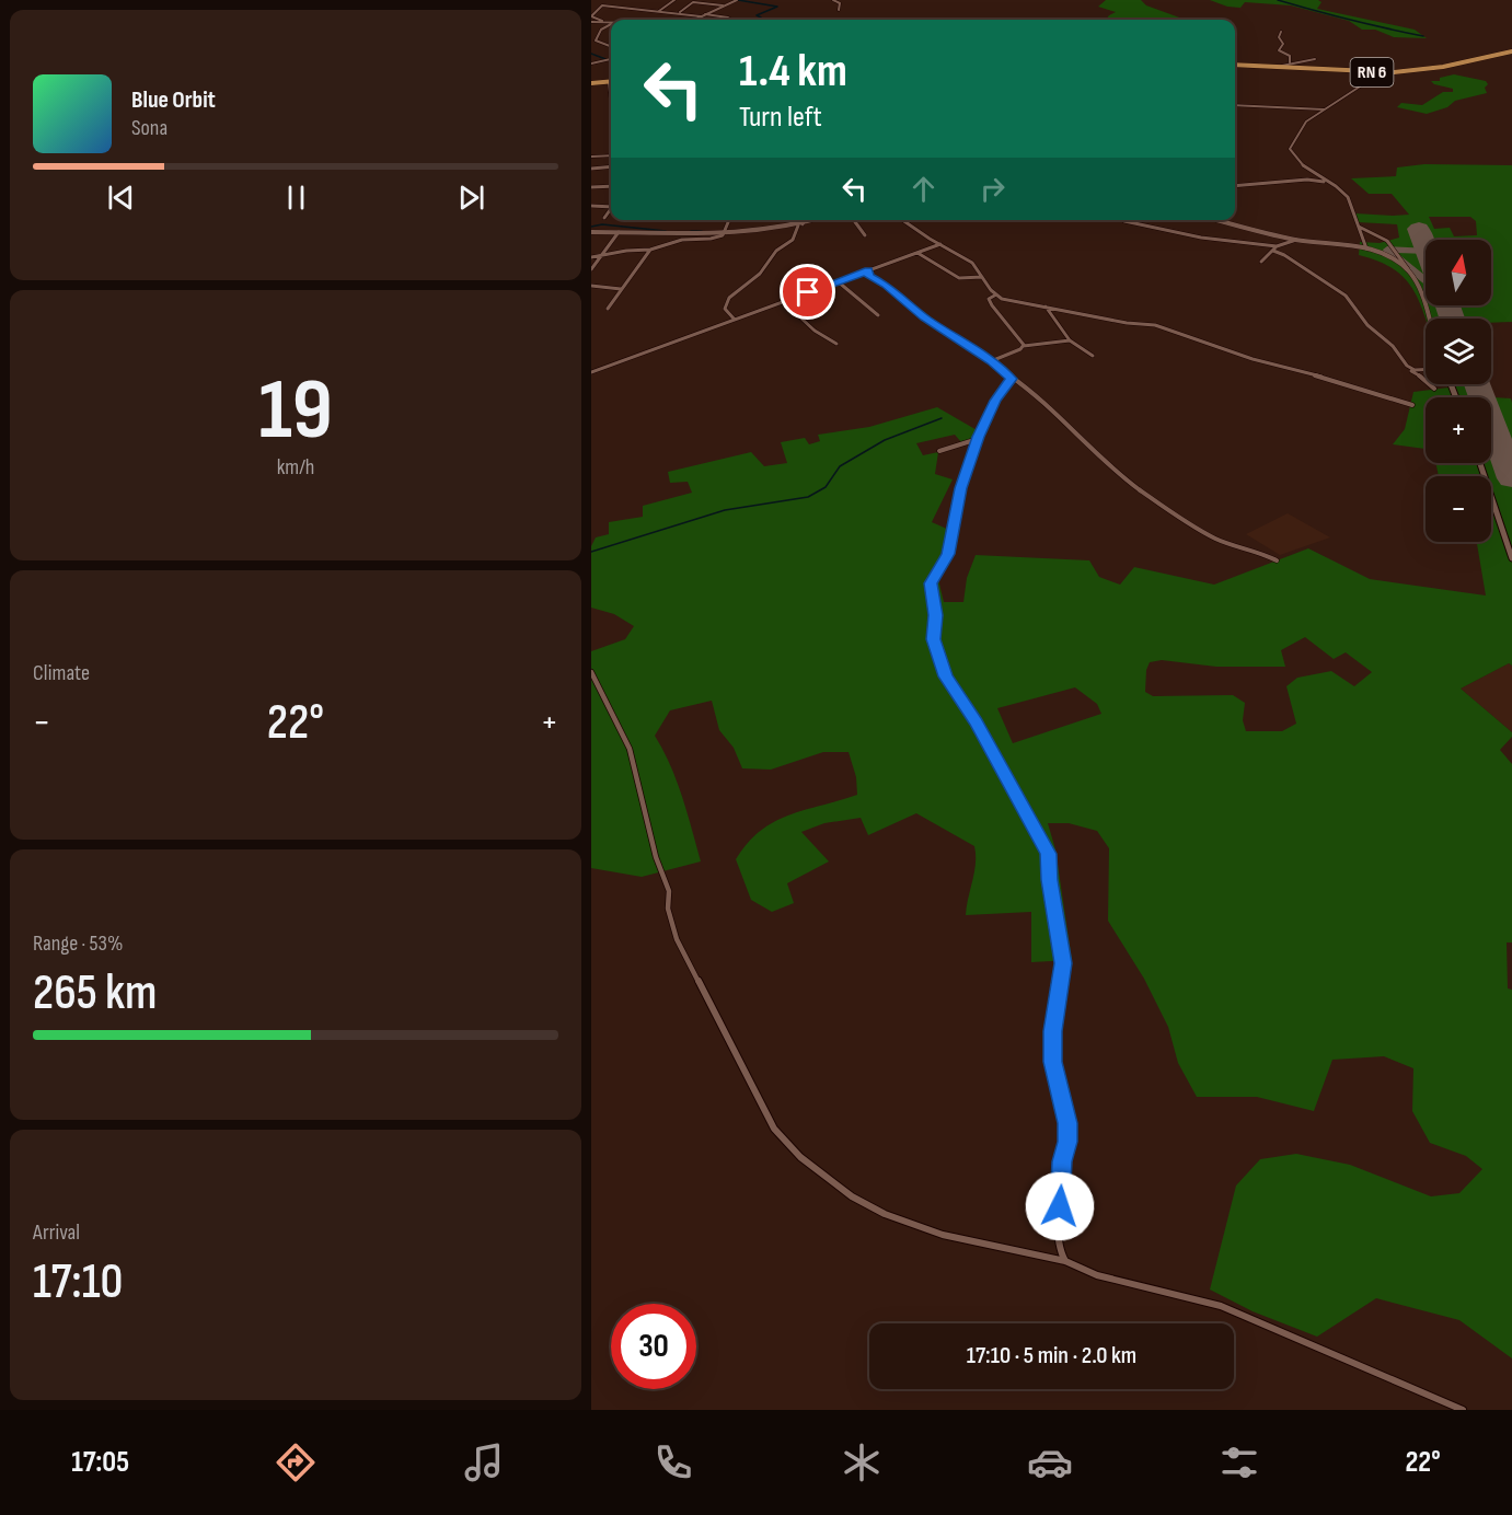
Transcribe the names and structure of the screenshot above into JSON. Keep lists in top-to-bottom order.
{
  "streets": {
    "main road": ["RN 6"]
  },
  "north": "top",
  "page": {
    "turn": ["1.4 km", "Turn left"],
    "song": ["Blue Orbit", "Sona"],
    "map_buttons": ["+", "−"],
    "tile": [
      ["19", "km/h"],
      "Climate",
      ["Range · 53%", "265 km"],
      ["Arrival", "17:10"]
    ],
    "heat": ["−", "22°", "+"],
    "limit": "30",
    "trip": "17:10 · 5 min · 2.0 km",
    "tabs": ["17:05", "22°"]
  }
}
